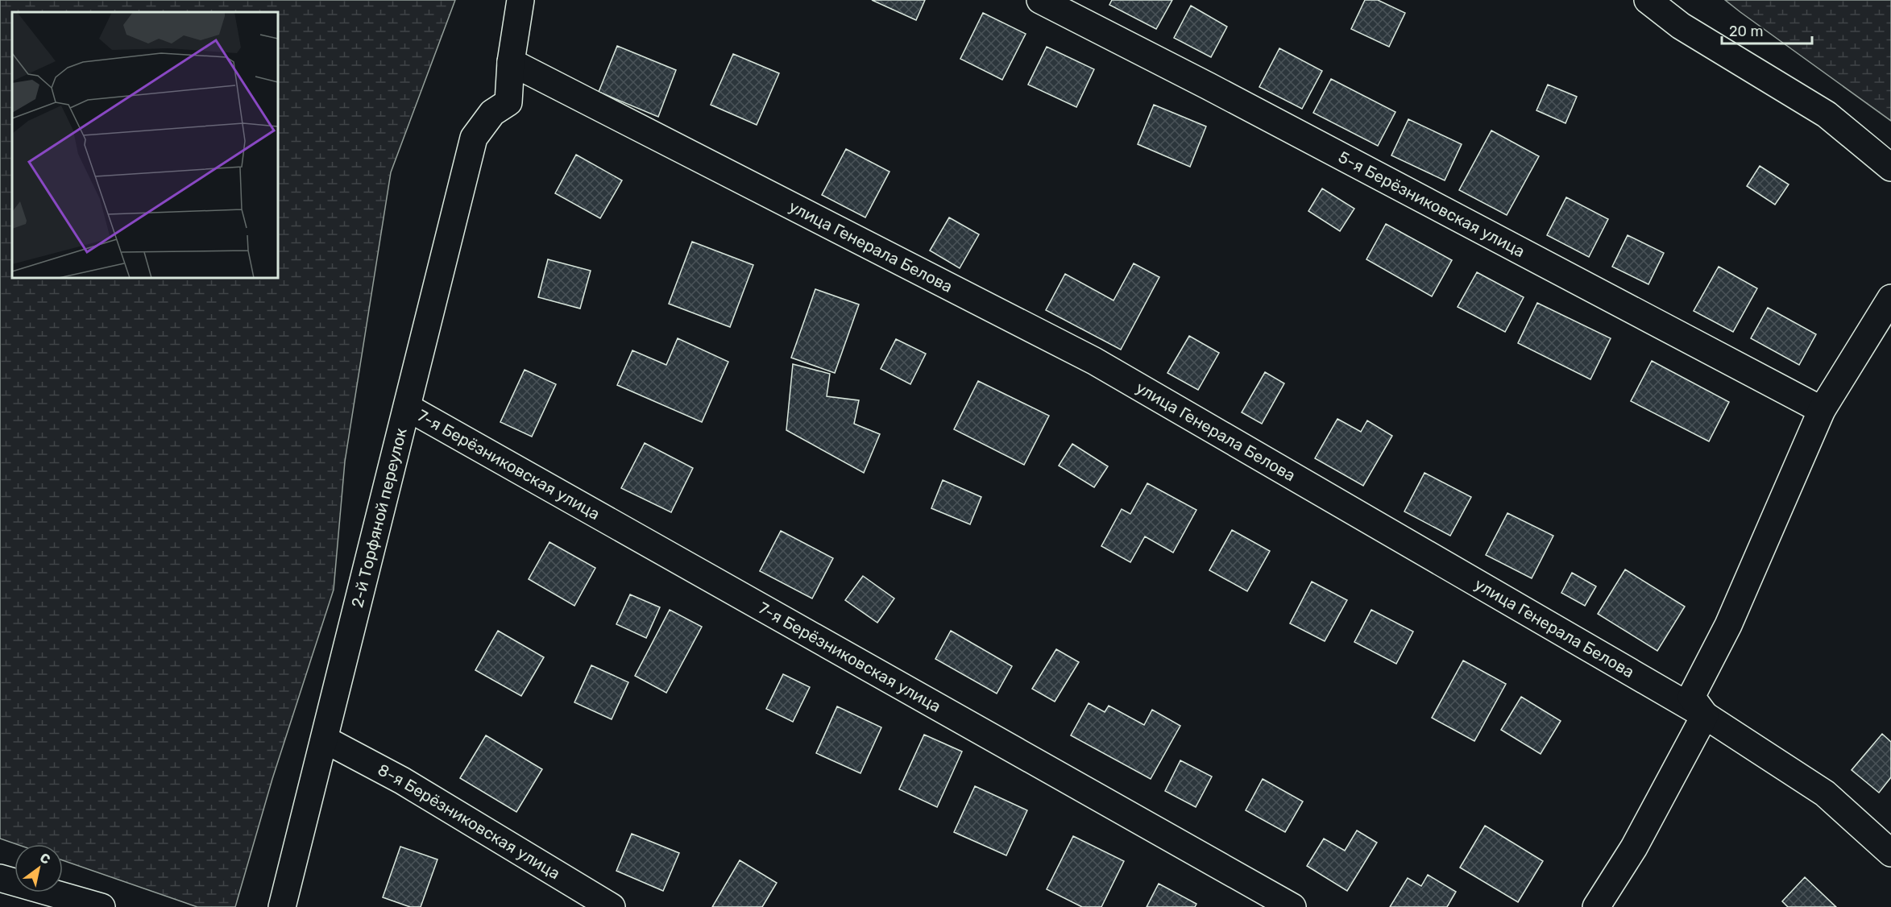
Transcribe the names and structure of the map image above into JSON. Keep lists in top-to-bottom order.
{
  "streets": {
    "street": [
      "5-я Берёзниковская улица",
      "улица Генерала Белова",
      "7-я Берёзниковская улица",
      "2-й Торфяной переулок",
      "8-я Берёзниковская улица"
    ]
  },
  "crossings": [
    ["улица Генерала Белова", "2-й Торфяной переулок"],
    ["7-я Берёзниковская улица", "2-й Торфяной переулок"],
    ["2-й Торфяной переулок", "8-я Берёзниковская улица"]
  ],
  "scale_bar": "20 m",
  "north": "top right"
}
